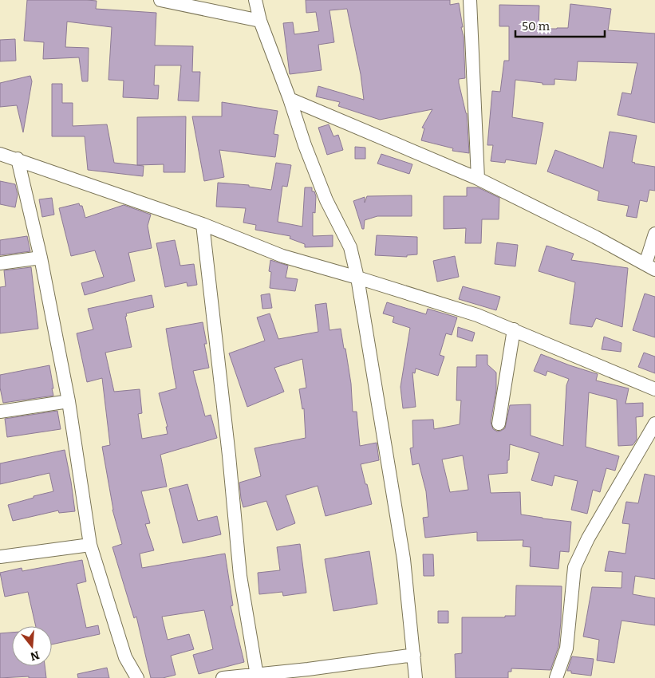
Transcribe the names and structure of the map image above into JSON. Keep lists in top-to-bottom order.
{
  "scale_bar": "50 m",
  "north": "bottom"
}
